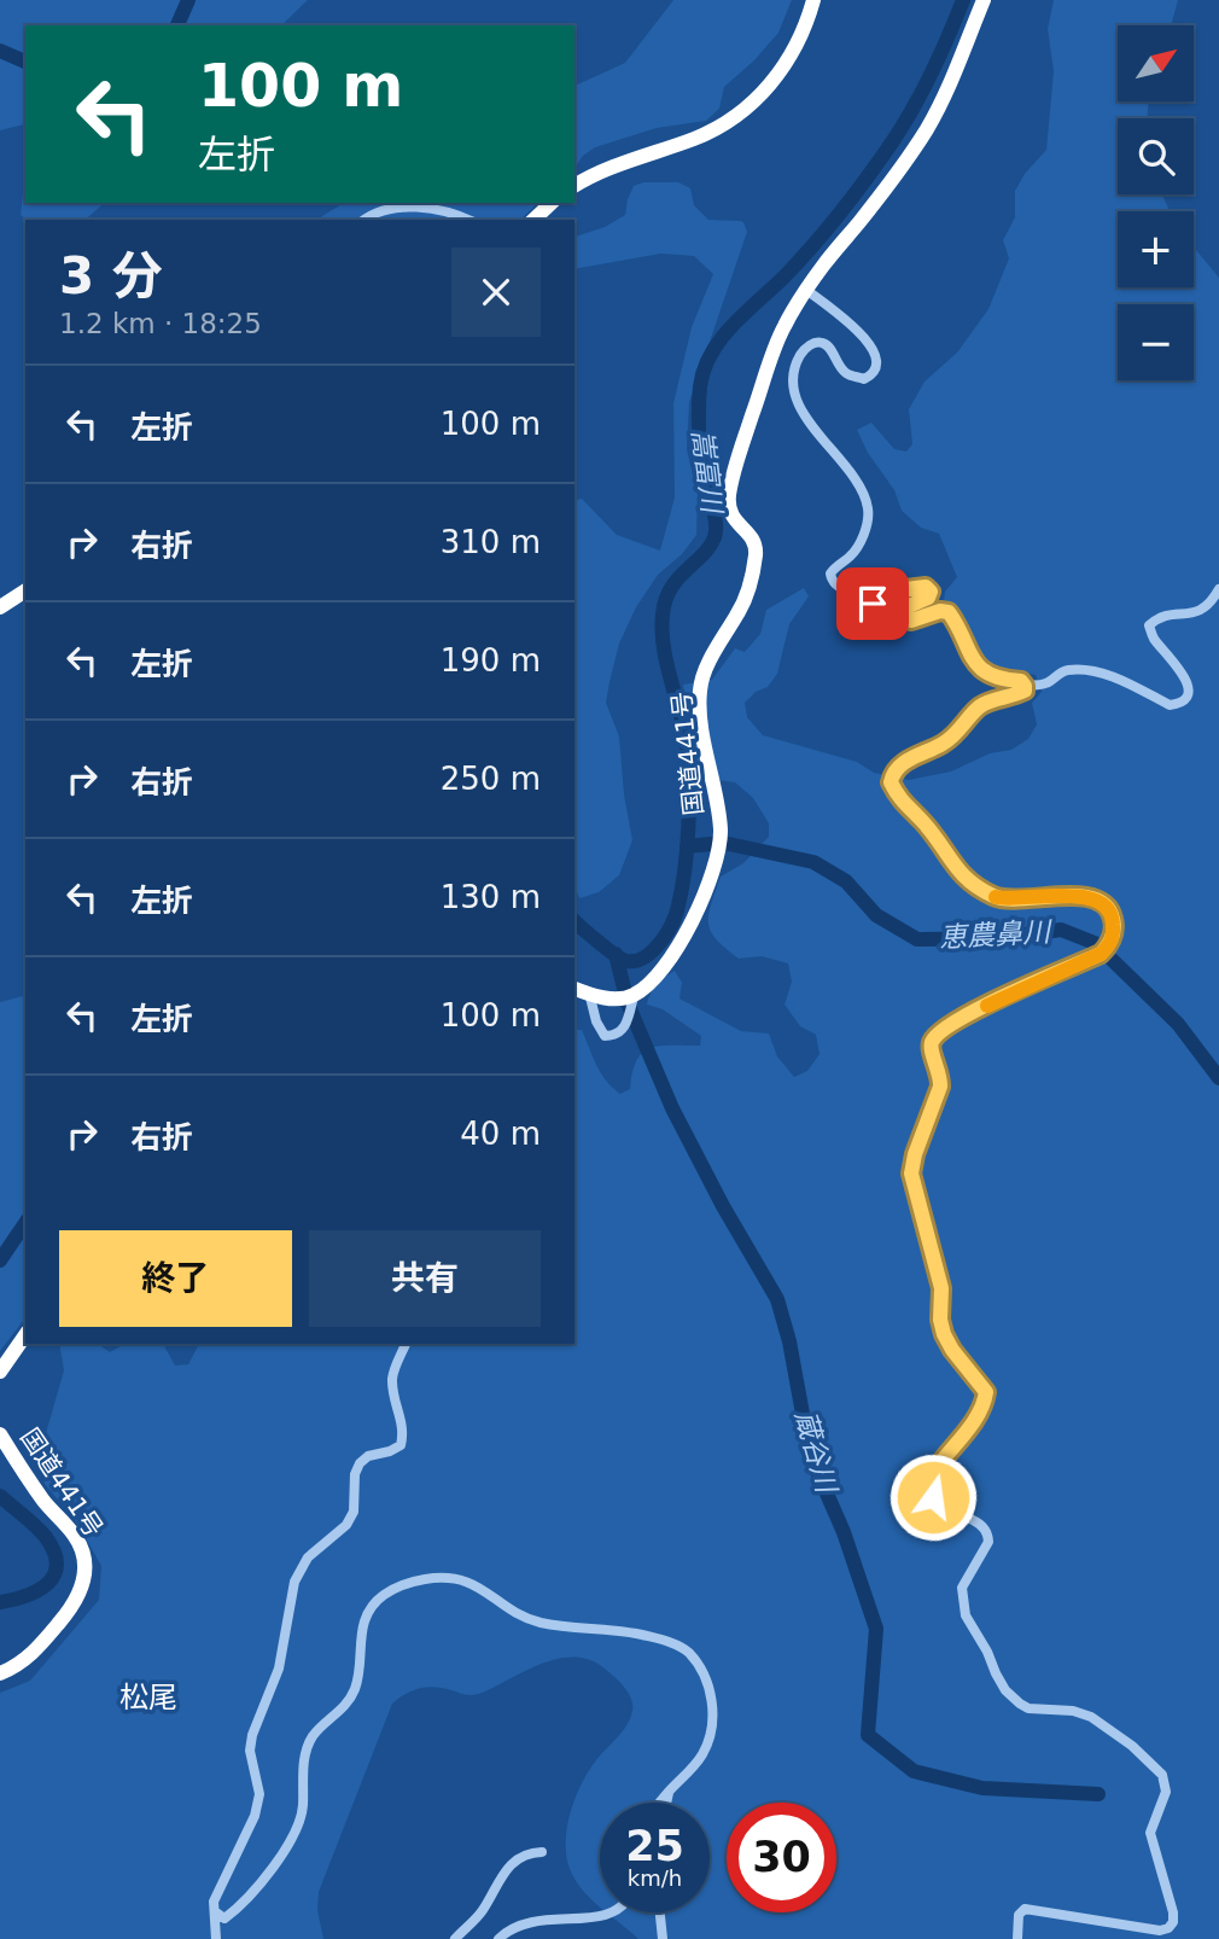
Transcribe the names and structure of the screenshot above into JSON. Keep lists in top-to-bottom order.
{
  "streets": {
    "highway": ["国道441号"]
  },
  "districts": ["松尾"],
  "water": ["嵩富川", "恵農鼻川", "蔵谷川"],
  "north": "top right",
  "page": {
    "map_buttons": ["+", "−"],
    "turn": ["100 m", "左折"],
    "heading": ["3 分", "1.2 km · 18:25"],
    "list": [
      {
        "name": "左折",
        "value": "100 m"
      },
      {
        "name": "右折",
        "value": "310 m"
      },
      {
        "name": "左折",
        "value": "190 m"
      },
      {
        "name": "右折",
        "value": "250 m"
      },
      {
        "name": "左折",
        "value": "130 m"
      },
      {
        "name": "左折",
        "value": "100 m"
      },
      {
        "name": "右折",
        "value": "40 m"
      }
    ],
    "buttons": ["終了", "共有"],
    "speed": "25 km/h",
    "limit": "30"
  }
}
